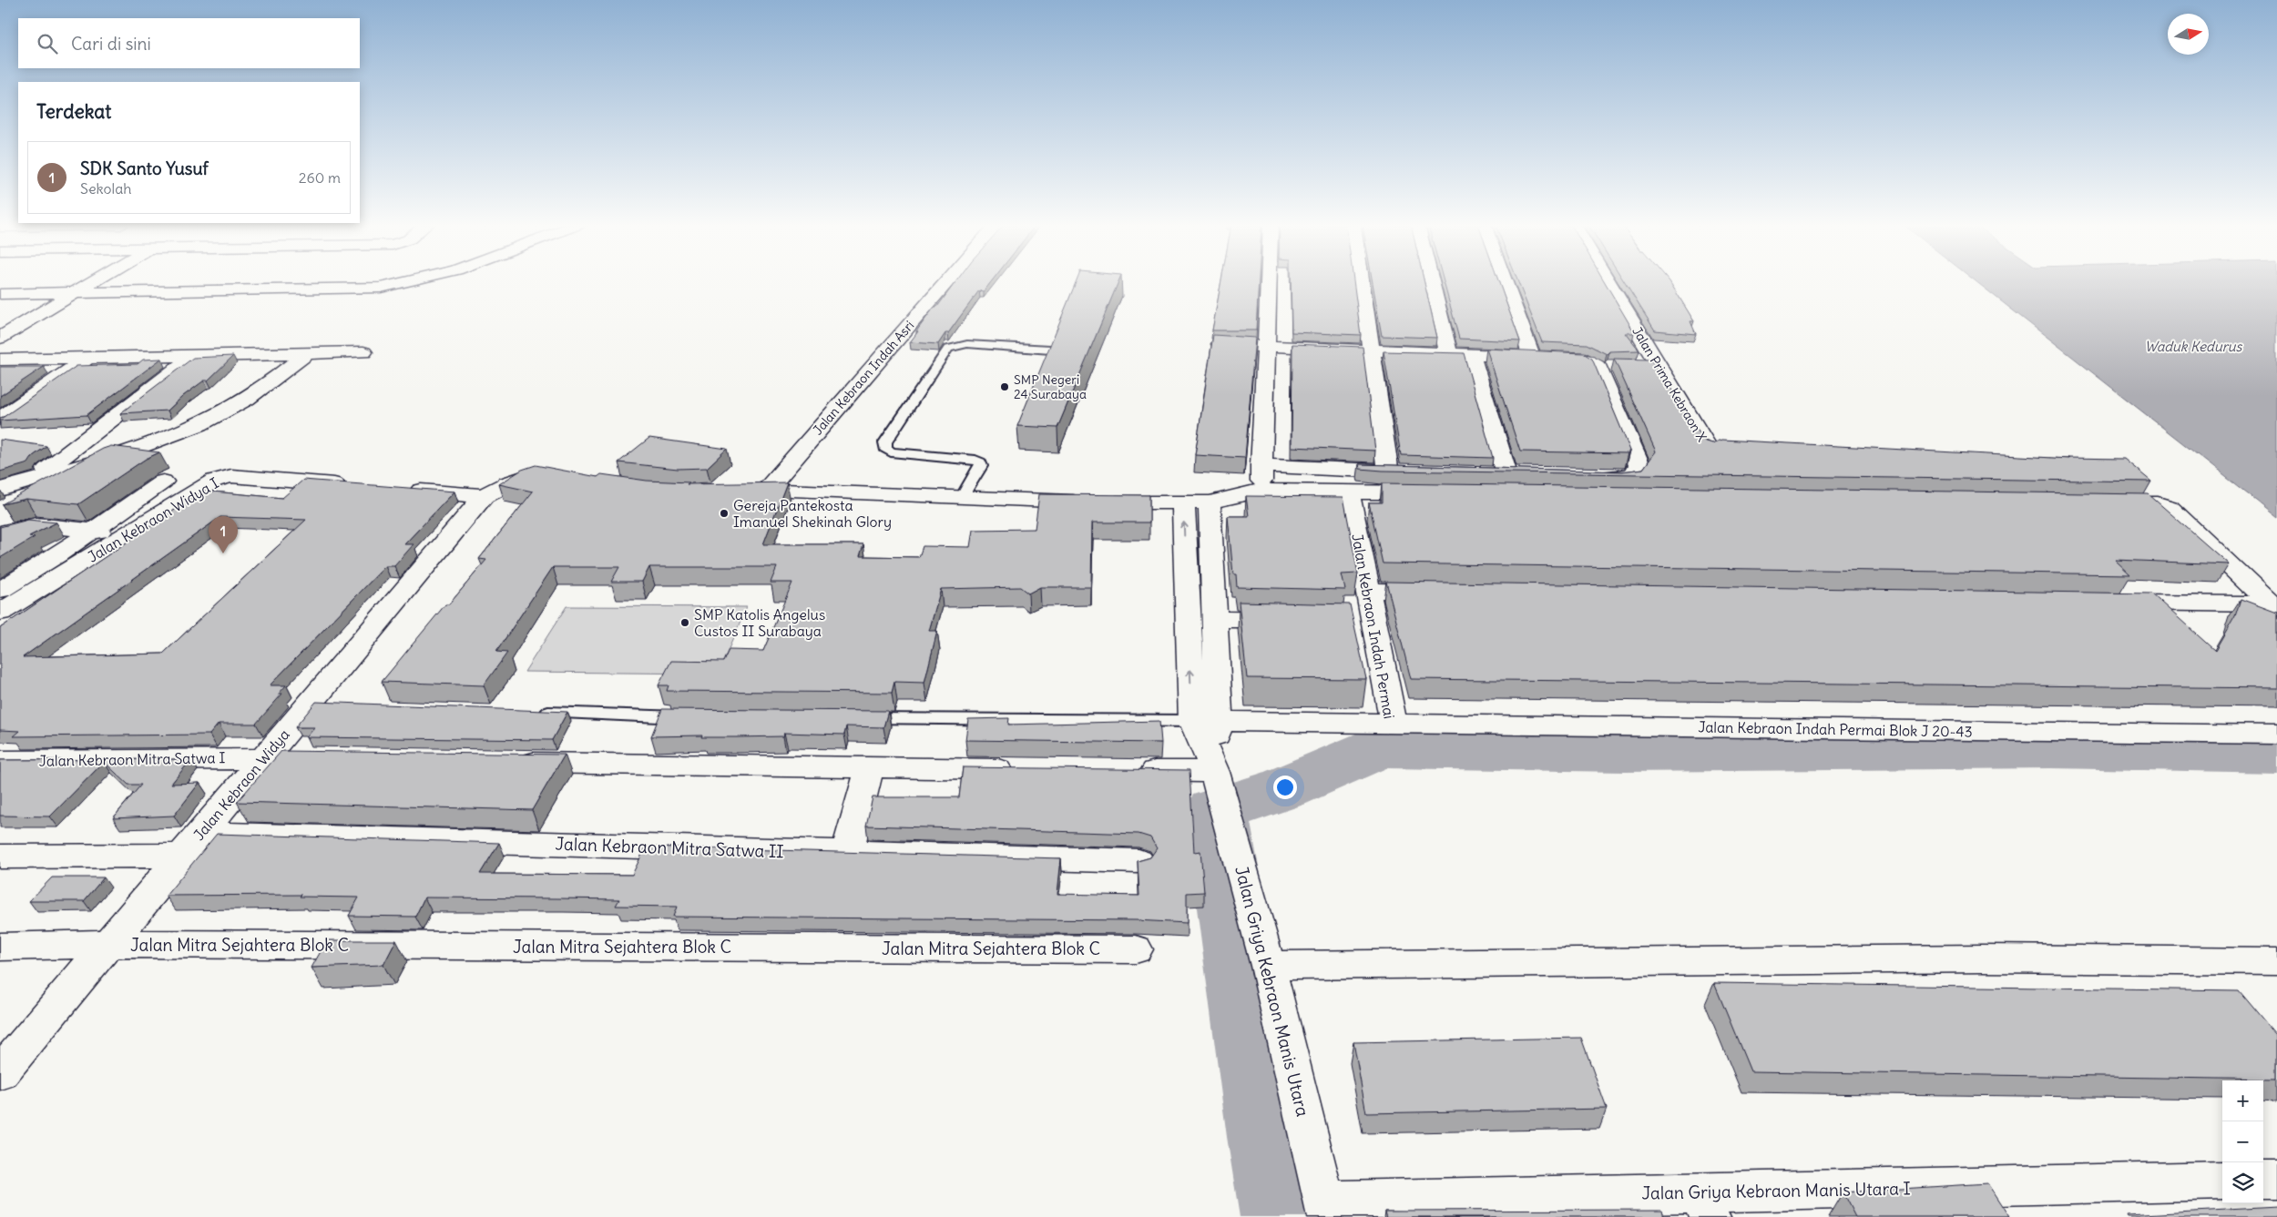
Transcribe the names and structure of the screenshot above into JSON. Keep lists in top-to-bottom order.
{
  "streets": {
    "street": [
      "Jalan Kebraon Indah Asri",
      "Jalan Prima Kebraon X",
      "Jalan Kebraon Widya I",
      "Jalan Kebraon Indah Permai",
      "Jalan Kebraon Indah Permai Blok J 20-43",
      "Jalan Kebraon Mitra Satwa I",
      "Jalan Kebraon Widya",
      "Jalan Kebraon Mitra Satwa II",
      "Jalan Mitra Sejahtera Blok C",
      "Jalan Griya Kebraon Manis Utara",
      "Jalan Griya Kebraon Manis Utara I"
    ]
  },
  "crossings": [
    ["Jalan Kebraon Indah Permai", "Jalan Kebraon Indah Permai Blok J 20-43"],
    ["Jalan Kebraon Indah Permai", "Jalan Griya Kebraon Manis Utara"],
    ["Jalan Kebraon Mitra Satwa I", "Jalan Kebraon Widya"],
    ["Jalan Kebraon Widya", "Jalan Kebraon Mitra Satwa II"],
    ["Jalan Kebraon Widya", "Jalan Mitra Sejahtera Blok C"],
    ["Jalan Griya Kebraon Manis Utara", "Jalan Griya Kebraon Manis Utara I"]
  ],
  "water": ["Waduk Kedurus"],
  "places": ["SMP Negeri 24 Surabaya", "Gereja Pantekosta Imanuel Shekinah Glory", "SMP Katolis Angelus Custos II Surabaya"],
  "north": "right",
  "page": {
    "search": "Cari di sini",
    "heading": "Terdekat",
    "list": [
      {
        "mark": "1",
        "name": "SDK Santo Yusuf",
        "note": "Sekolah",
        "value": "260 m"
      }
    ],
    "pins": "1",
    "map_buttons": ["+", "−"]
  }
}
